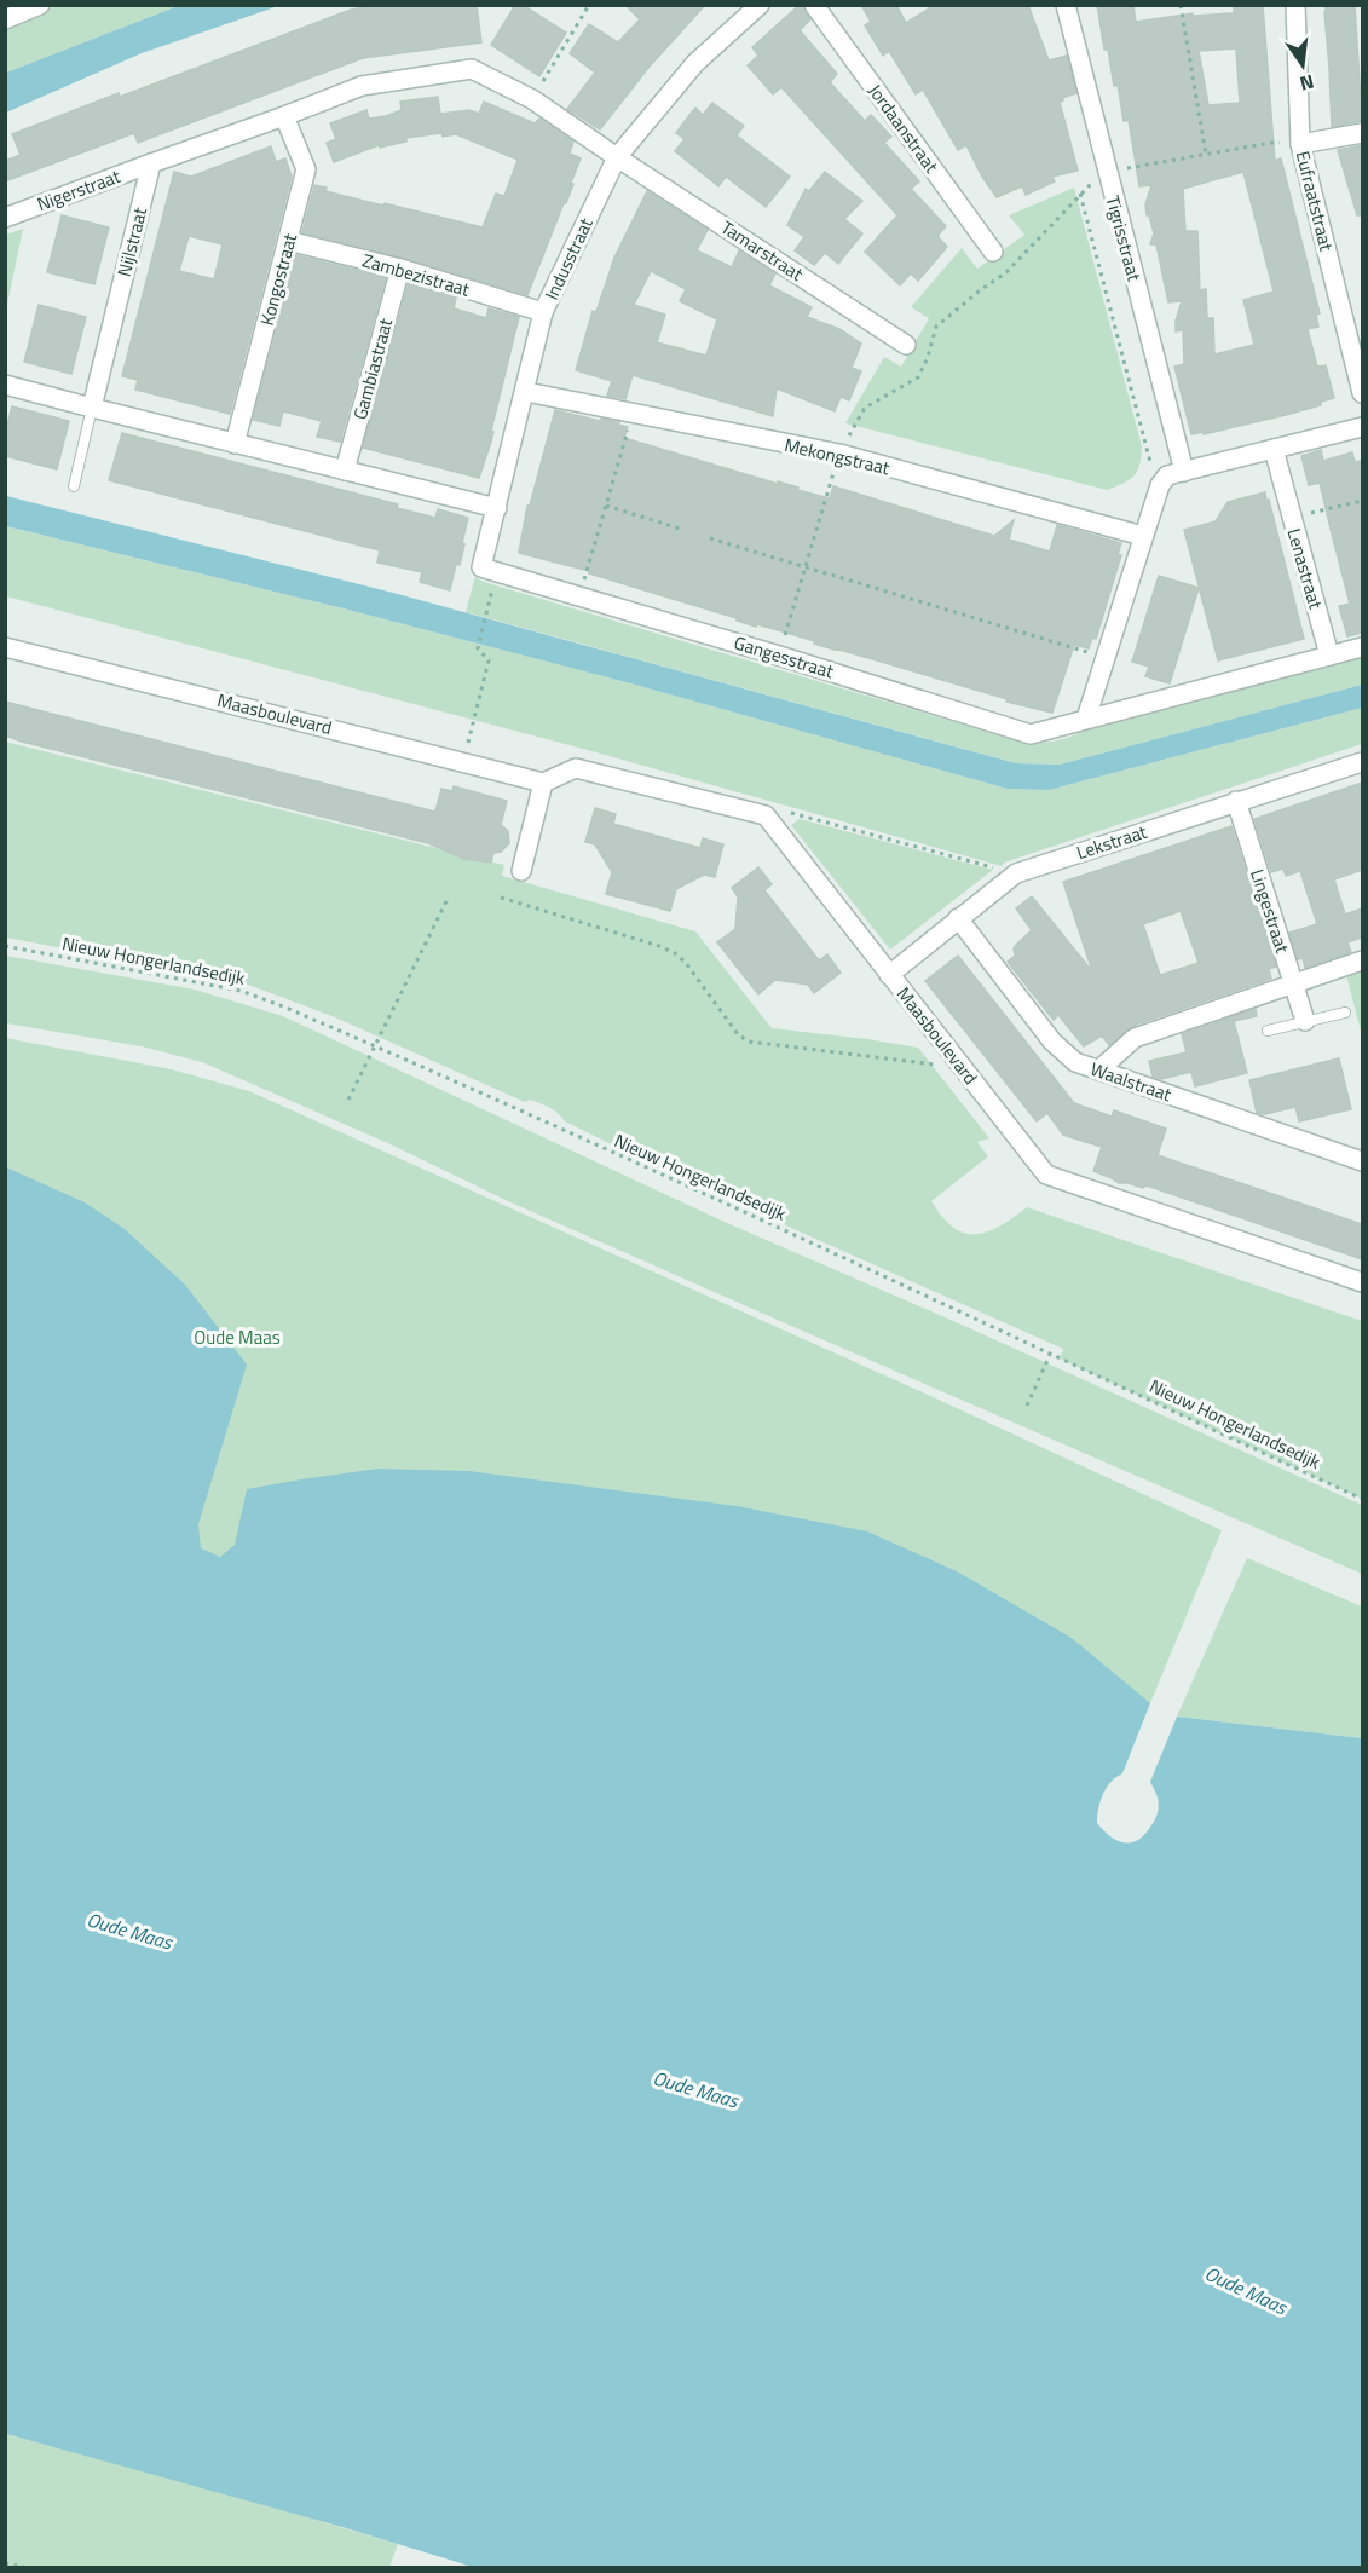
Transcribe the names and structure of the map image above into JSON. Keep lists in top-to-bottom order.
{
  "streets": {
    "street": [
      "Jordaanstraat",
      "Nigerstraat",
      "Eufraatstraat",
      "Tigrisstraat",
      "Nijlstraat",
      "Tamarstraat",
      "Indusstraat",
      "Zambezistraat",
      "Kongostraat",
      "Gambiastraat",
      "Mekongstraat",
      "Lenastraat",
      "Gangesstraat",
      "Maasboulevard",
      "Lekstraat",
      "Lingestraat",
      "Waalstraat"
    ],
    "path": ["Nieuw Hongerlandsedijk"]
  },
  "crossings": [
    ["Nigerstraat", "Nijlstraat"],
    ["Tamarstraat", "Indusstraat"],
    ["Indusstraat", "Zambezistraat"],
    ["Indusstraat", "Mekongstraat"],
    ["Indusstraat", "Gangesstraat"],
    ["Zambezistraat", "Kongostraat"],
    ["Zambezistraat", "Gambiastraat"],
    ["Lenastraat", "Gangesstraat"],
    ["Maasboulevard", "Lekstraat"],
    ["Lekstraat", "Lingestraat"],
    ["Lekstraat", "Waalstraat"]
  ],
  "water": ["Oude Maas"],
  "parks": ["Oude Maas"],
  "north": "bottom"
}
